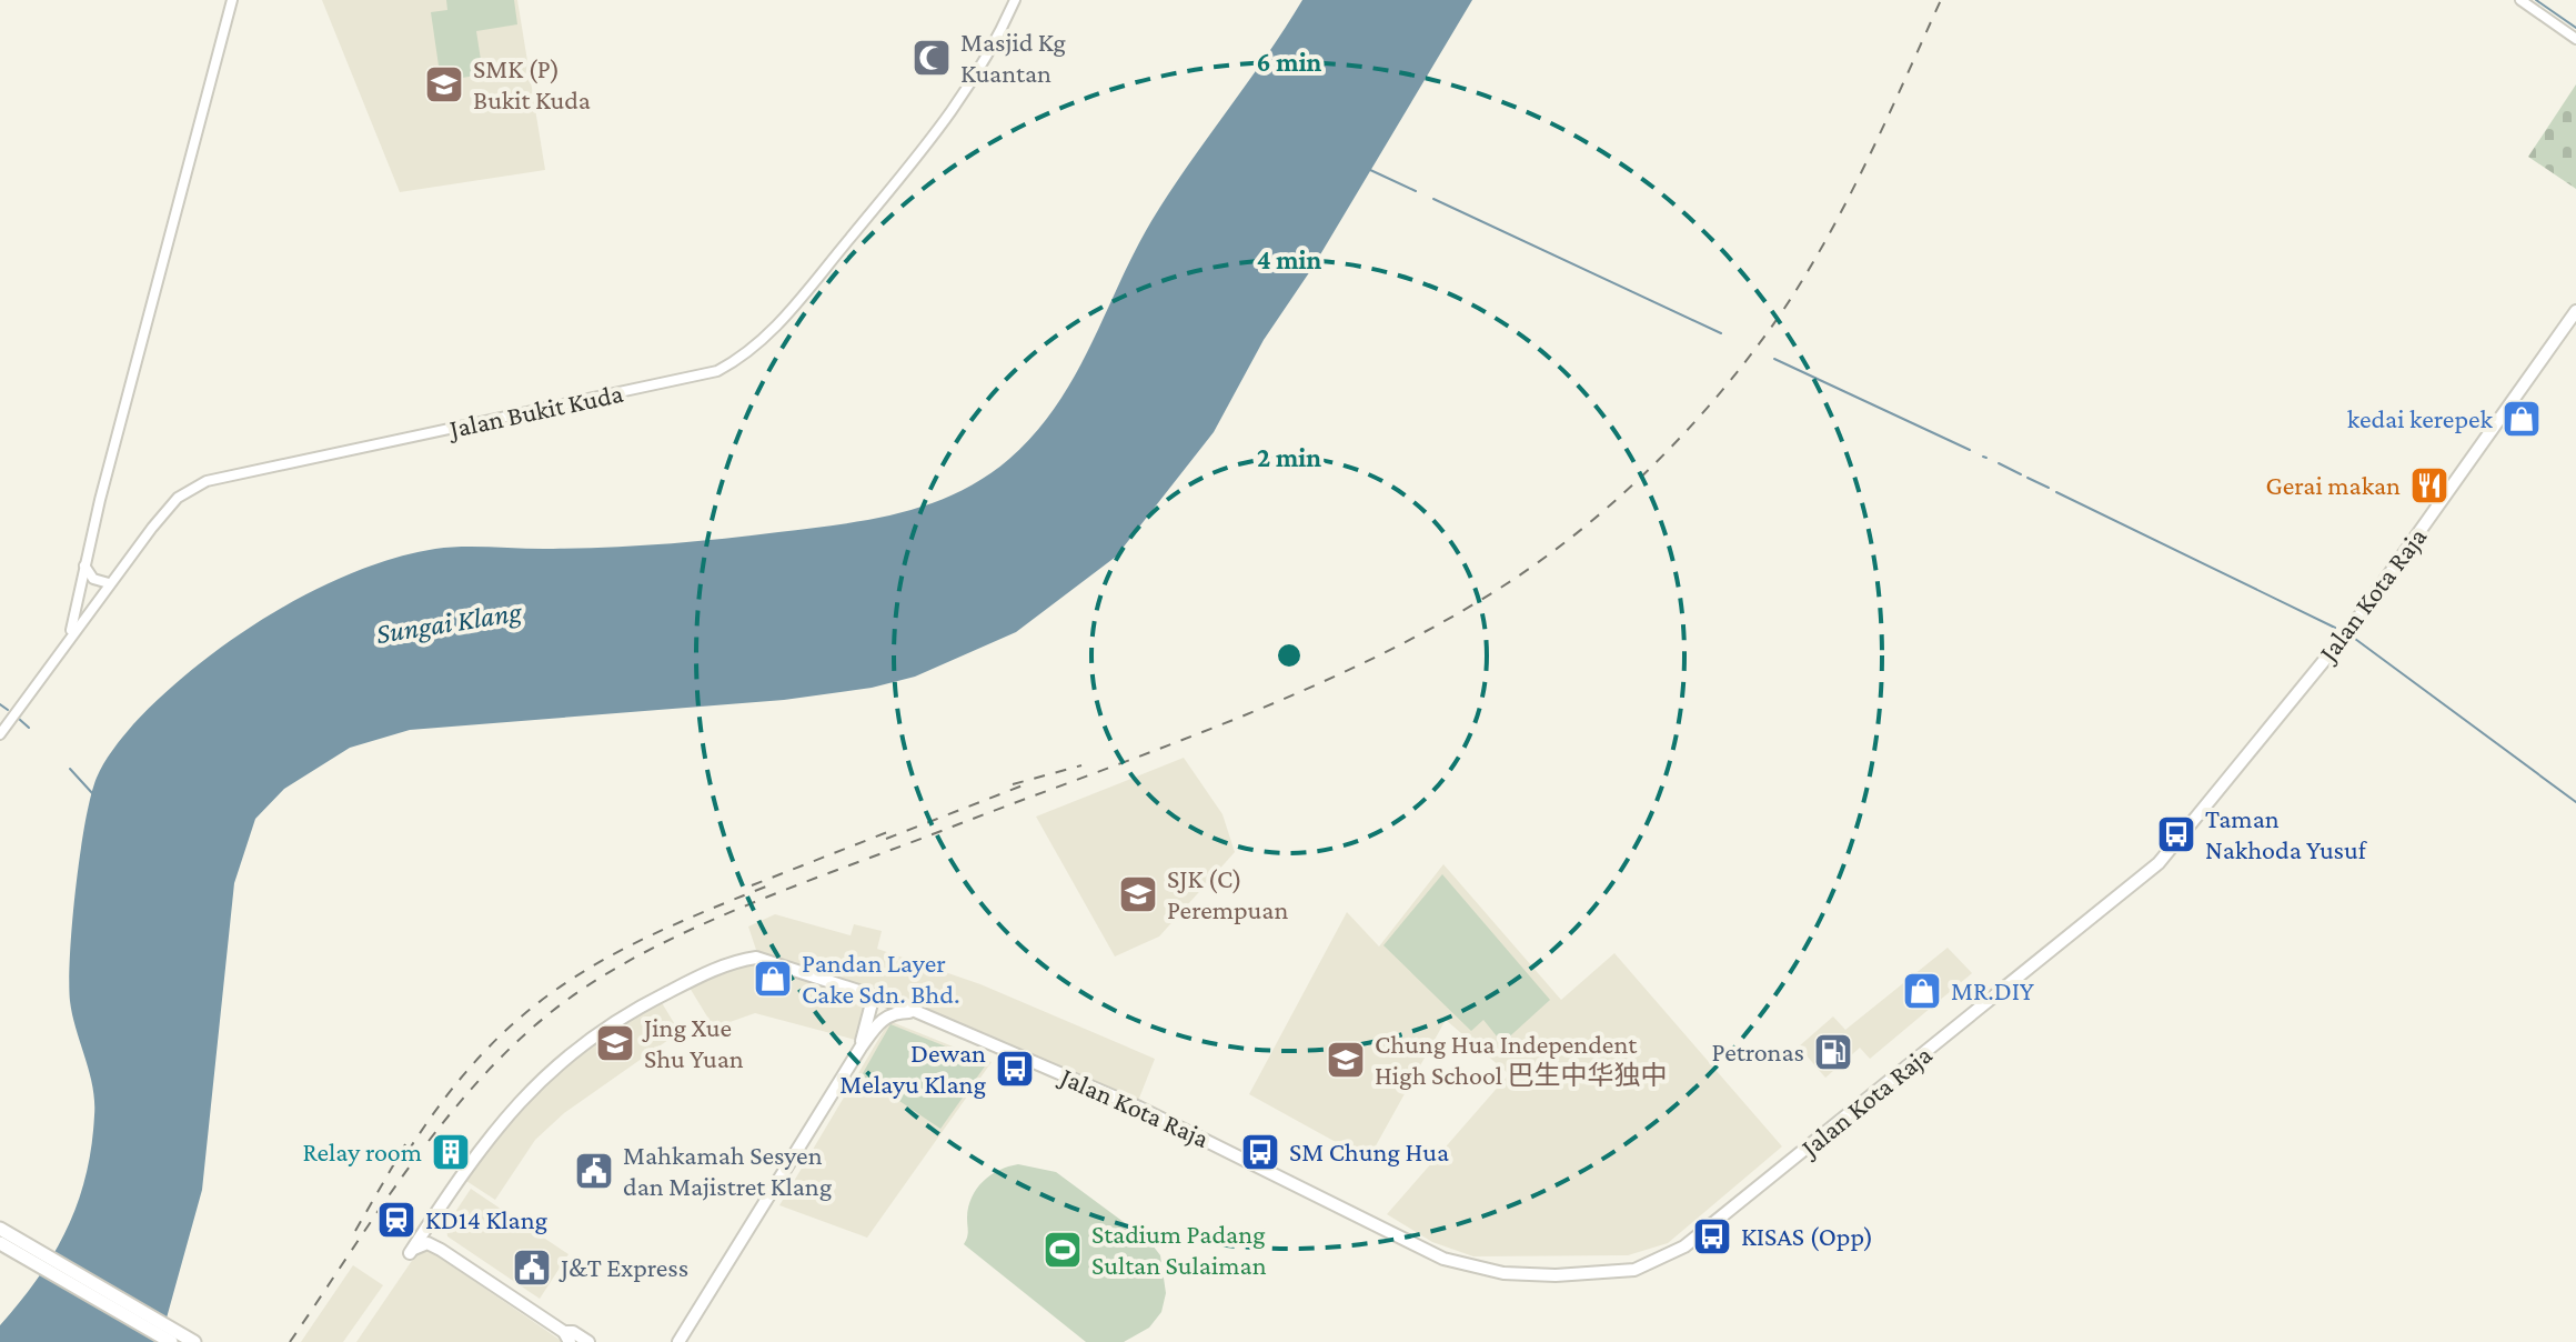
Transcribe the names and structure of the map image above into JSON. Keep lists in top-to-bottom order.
{
  "streets": {
    "main road": ["Jalan Kota Raja"],
    "street": ["Jalan Bukit Kuda"]
  },
  "water": ["Sungai Klang"],
  "places": {
    "mosque": ["Masjid Kg Kuantan"],
    "school or university": [
      "SMK (P) Bukit Kuda",
      "SJK (C) Perempuan",
      "Jing Xue Shu Yuan",
      "Chung Hua Independent High School 巴生中华独中"
    ],
    "shop": ["kedai kerepek", "Pandan Layer Cake Sdn. Bhd.", "MR.DIY"],
    "restaurant": ["Gerai makan"],
    "bus stop": [
      "Taman Nakhoda Yusuf",
      "Dewan Melayu Klang",
      "SM Chung Hua",
      "KISAS (Opp)"
    ],
    "fuel station": ["Petronas"],
    "building": ["Relay room"],
    "public building": ["Mahkamah Sesyen dan Majistret Klang", "J&T Express"],
    "station": ["KD14 Klang"],
    "sports": ["Stadium Padang Sultan Sulaiman"]
  },
  "rings": ["6 min", "4 min", "2 min"]
}
